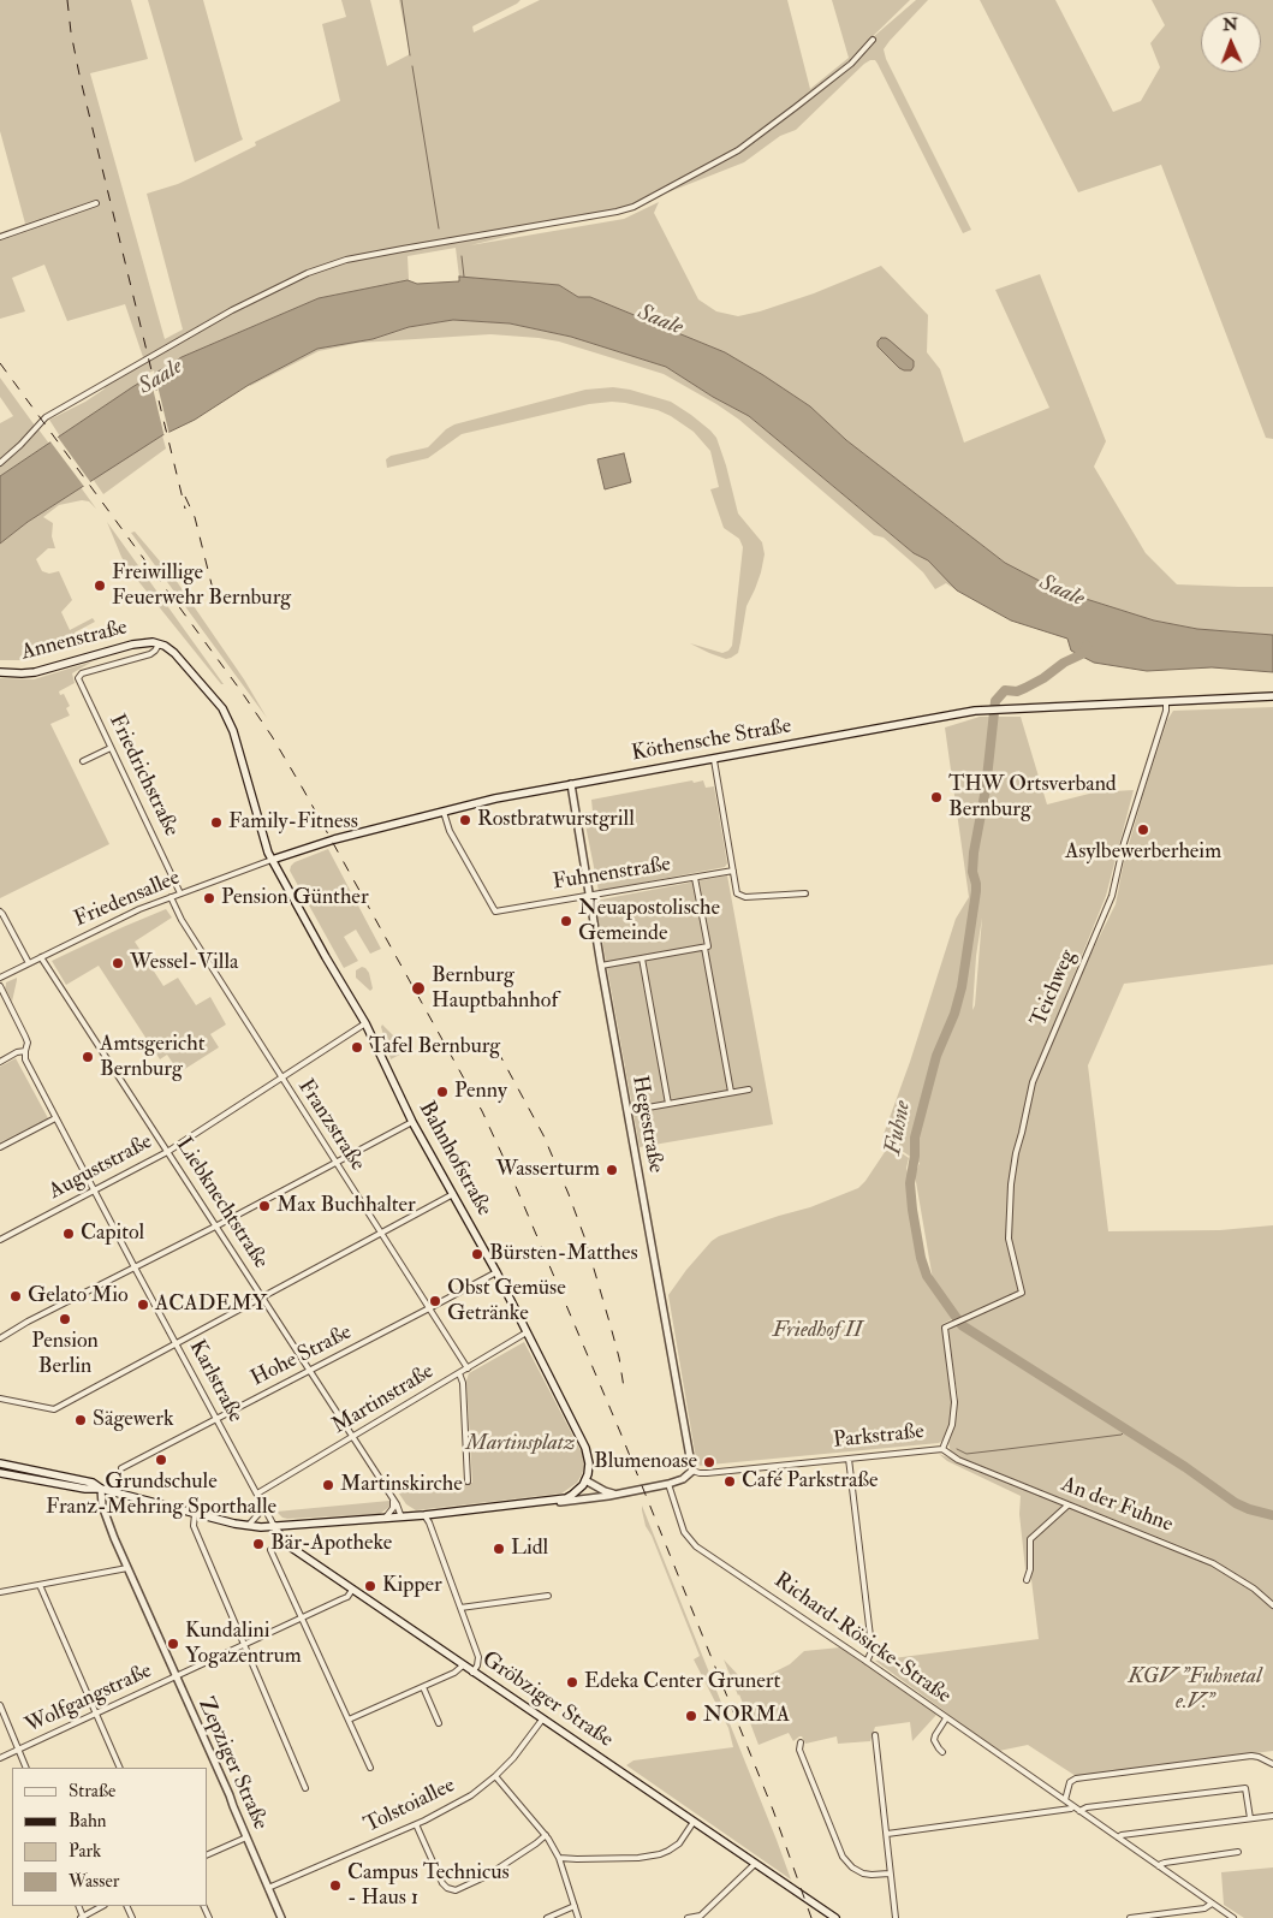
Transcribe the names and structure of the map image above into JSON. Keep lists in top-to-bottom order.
{
  "streets": {
    "main road": [
      "Annenstraße",
      "Köthensche Straße",
      "Bahnhofstraße",
      "Gröbziger Straße"
    ],
    "street": [
      "Friedrichstraße",
      "Fuhnenstraße",
      "Friedensallee",
      "Teichweg",
      "Hegestraße",
      "Franzstraße",
      "Auguststraße",
      "Liebknechtstraße",
      "Hohe Straße",
      "Karlstraße",
      "Martinstraße",
      "Parkstraße",
      "An der Fuhne",
      "Richard-Rösicke-Straße",
      "Wolfgangstraße",
      "Zepziger Straße",
      "Tolstoiallee"
    ]
  },
  "crossings": [
    ["Annenstraße", "Köthensche Straße"],
    ["Annenstraße", "Friedrichstraße"],
    ["Annenstraße", "Friedensallee"],
    ["Annenstraße", "Bahnhofstraße"],
    ["Köthensche Straße", "Fuhnenstraße"],
    ["Köthensche Straße", "Friedensallee"],
    ["Köthensche Straße", "Teichweg"],
    ["Köthensche Straße", "Hegestraße"],
    ["Köthensche Straße", "Bahnhofstraße"],
    ["Friedrichstraße", "Friedensallee"],
    ["Fuhnenstraße", "Hegestraße"],
    ["Friedensallee", "Franzstraße"],
    ["Friedensallee", "Bahnhofstraße"],
    ["Friedensallee", "Liebknechtstraße"],
    ["Teichweg", "Parkstraße"],
    ["Hegestraße", "Parkstraße"],
    ["Franzstraße", "Auguststraße"],
    ["Franzstraße", "Hohe Straße"],
    ["Franzstraße", "Martinstraße"],
    ["Bahnhofstraße", "Auguststraße"],
    ["Bahnhofstraße", "Hohe Straße"],
    ["Bahnhofstraße", "Martinstraße"],
    ["Auguststraße", "Liebknechtstraße"],
    ["Auguststraße", "Karlstraße"],
    ["Liebknechtstraße", "Hohe Straße"],
    ["Liebknechtstraße", "Martinstraße"],
    ["Hohe Straße", "Karlstraße"],
    ["Karlstraße", "Martinstraße"],
    ["Karlstraße", "Gröbziger Straße"],
    ["Parkstraße", "An der Fuhne"],
    ["Wolfgangstraße", "Gröbziger Straße"],
    ["Wolfgangstraße", "Zepziger Straße"],
    ["Gröbziger Straße", "Tolstoiallee"],
    ["Zepziger Straße", "Tolstoiallee"]
  ],
  "water": ["Saale", "Fuhne"],
  "parks": ["Friedhof II", "Martinsplatz", "KGV \"Fuhnetal e.V.\""],
  "places": [
    "Freiwillige Feuerwehr Bernburg",
    "THW Ortsverband Bernburg",
    "Rostbratwurstgrill",
    "Family-Fitness",
    "Asylbewerberheim",
    "Pension Günther",
    "Neuapostolische Gemeinde",
    "Wessel-Villa",
    "Bernburg Hauptbahnhof",
    "Tafel Bernburg",
    "Amtsgericht Bernburg",
    "Penny",
    "Wasserturm",
    "Max Buchhalter",
    "Capitol",
    "Bürsten-Matthes",
    "Gelato Mio",
    "Obst Gemüse Getränke",
    "ACADEMY",
    "Pension Berlin",
    "Sägewerk",
    "Grundschule Franz-Mehring Sporthalle",
    "Blumenoase",
    "Café Parkstraße",
    "Martinskirche",
    "Bär-Apotheke",
    "Lidl",
    "Kipper",
    "Kundalini Yogazentrum",
    "Edeka Center Grunert",
    "NORMA",
    "Campus Technicus - Haus 1"
  ],
  "legend": [
    "Straße",
    "Bahn",
    "Park",
    "Wasser"
  ],
  "north": "top"
}
